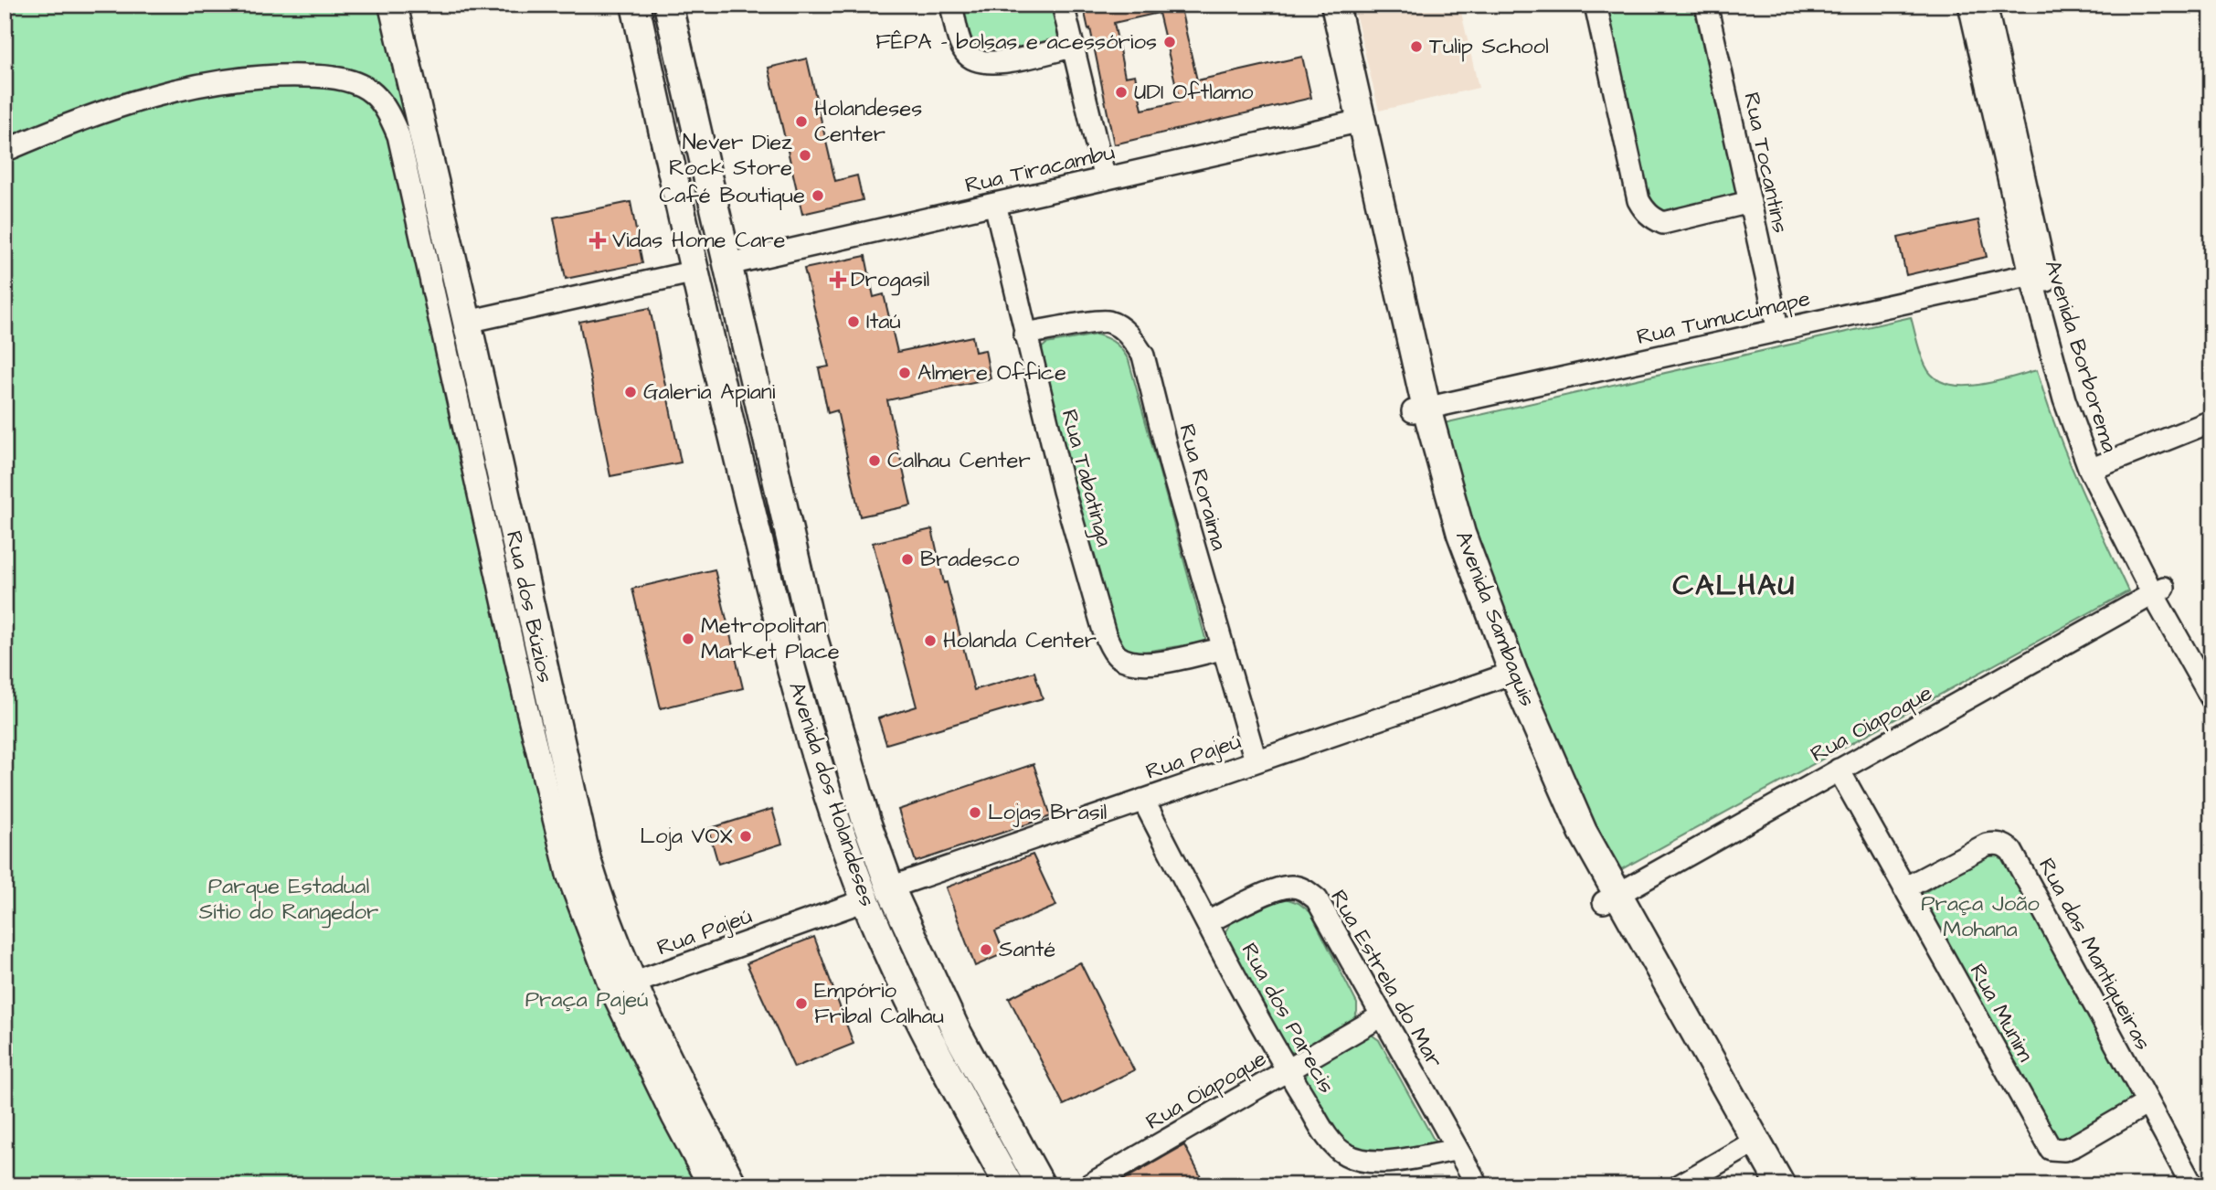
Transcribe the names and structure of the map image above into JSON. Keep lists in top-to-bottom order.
{
  "streets": {
    "main road": ["Rua dos Búzios", "Avenida Sambaquis", "Avenida dos Holandeses"],
    "street": [
      "Rua Tocantins",
      "Rua Tiracambu",
      "Rua Tumucumape",
      "Avenida Borborema",
      "Rua Tabatinga",
      "Rua Roraima",
      "Rua Oiapoque",
      "Rua Pajeú",
      "Rua das Mantiqueiras",
      "Rua Estrela do Mar",
      "Rua Munim",
      "Rua dos Parecis"
    ]
  },
  "crossings": [
    ["Rua Tocantins", "Rua Tumucumape"],
    ["Rua Tiracambu", "Rua Tabatinga"],
    ["Rua Tiracambu", "Avenida Sambaquis"],
    ["Rua Tiracambu", "Avenida dos Holandeses"],
    ["Rua Tumucumape", "Avenida Borborema"],
    ["Rua Tumucumape", "Avenida Sambaquis"],
    ["Avenida Borborema", "Rua Oiapoque"],
    ["Rua Tabatinga", "Rua Roraima"],
    ["Rua Roraima", "Rua Pajeú"],
    ["Rua dos Búzios", "Rua Pajeú"],
    ["Avenida Sambaquis", "Rua Oiapoque"],
    ["Avenida Sambaquis", "Rua Pajeú"],
    ["Rua Oiapoque", "Rua Estrela do Mar"],
    ["Rua Oiapoque", "Rua Munim"],
    ["Rua Oiapoque", "Rua dos Parecis"],
    ["Rua Pajeú", "Avenida dos Holandeses"],
    ["Rua Pajeú", "Rua dos Parecis"],
    ["Rua das Mantiqueiras", "Rua Munim"],
    ["Rua Estrela do Mar", "Rua dos Parecis"]
  ],
  "districts": ["CALHAU"],
  "parks": ["Parque Estadual Sítio do Rangedor", "Praça João Mohana", "Praça Pajeú"],
  "places": {
    "other": [
      "FÊPA - bolsas e acessórios",
      "Tulip School",
      "UDI Oftlamo",
      "Holandeses Center",
      "Never Diez Rock Store",
      "Café Boutique",
      "Itaú",
      "Almere Office",
      "Galeria Apiani",
      "Calhau Center",
      "Bradesco",
      "Metropolitan Market Place",
      "Holanda Center",
      "Lojas Brasil",
      "Loja VOX",
      "Santé",
      "Empório Fribal Calhau"
    ],
    "health": ["Vidas Home Care", "Drogasil"]
  }
}
